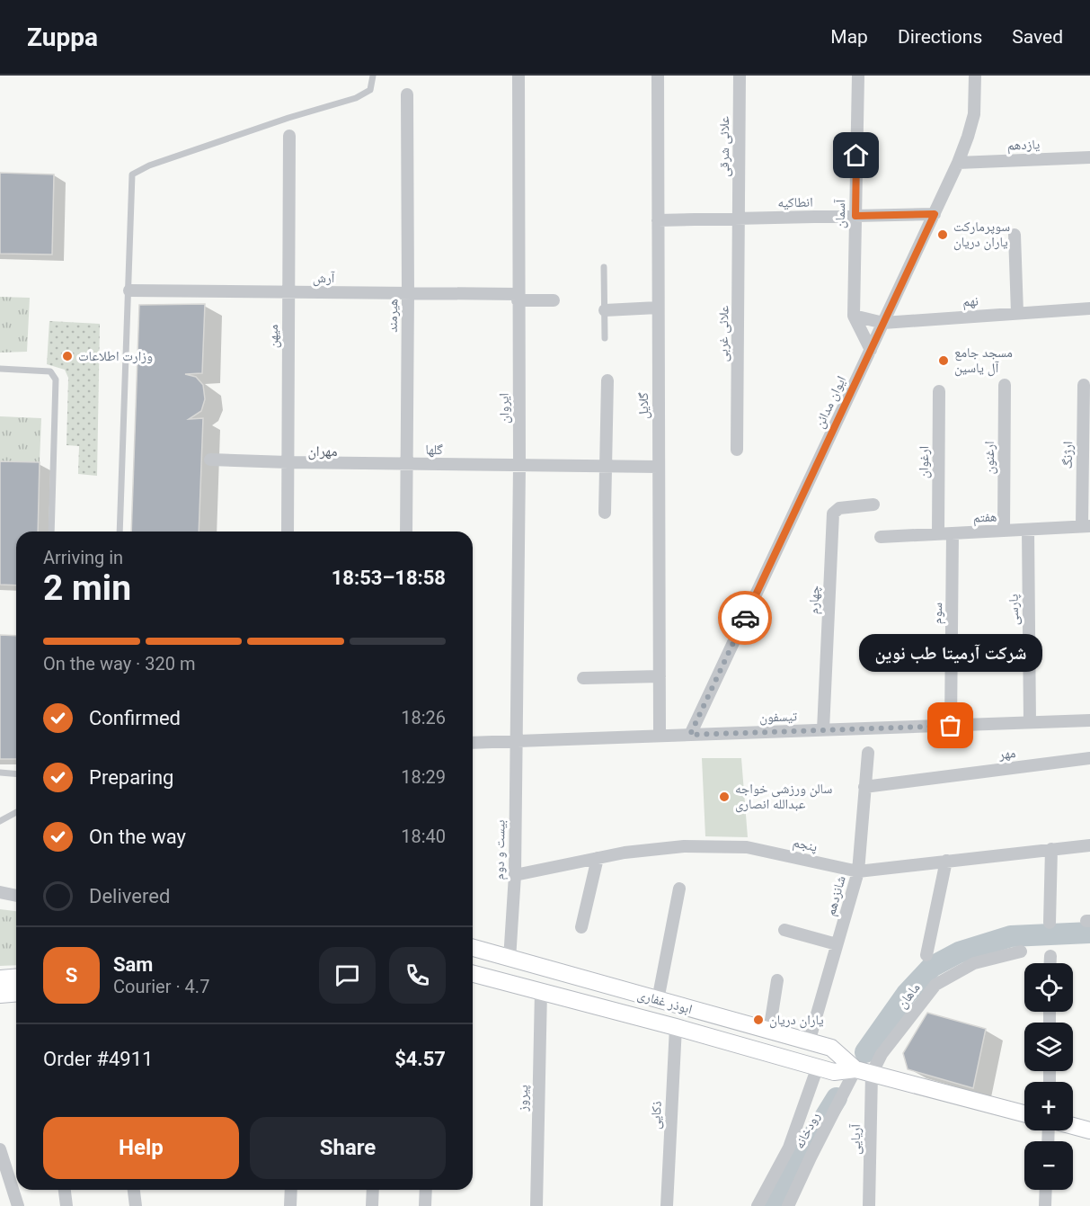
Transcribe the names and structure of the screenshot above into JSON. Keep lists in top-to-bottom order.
{
  "streets": {
    "main road": ["ابوذر غفاری"],
    "street": [
      "یازدهم",
      "علائی شرقی",
      "انطاکیه",
      "آسمان",
      "آرش",
      "نهم",
      "هیرمند",
      "علائی غربی",
      "میهن",
      "ایوان مدائن",
      "گلایل",
      "ایروان",
      "گلها",
      "ارژنگ",
      "ارغنون",
      "ارغوان",
      "هفتم",
      "چهارم",
      "پارسی",
      "سوم",
      "تیسفون",
      "مهر",
      "پنجم",
      "بیست و دوم",
      "شانزدهم",
      "ماهان",
      "پیروز",
      "ذکایی",
      "رودخانه",
      "آریایی"
    ]
  },
  "crossings": [
    ["یازدهم", "ایوان مدائن"],
    ["علائی شرقی", "انطاکیه"],
    ["علائی شرقی", "علائی غربی"],
    ["انطاکیه", "آسمان"],
    ["انطاکیه", "علائی غربی"],
    ["انطاکیه", "ایوان مدائن"],
    ["انطاکیه", "گلایل"],
    ["آسمان", "نهم"],
    ["آسمان", "ایوان مدائن"],
    ["آرش", "هیرمند"],
    ["آرش", "میهن"],
    ["آرش", "ایروان"],
    ["نهم", "ایوان مدائن"],
    ["هیرمند", "گلها"],
    ["میهن", "گلها"],
    ["ایوان مدائن", "تیسفون"],
    ["گلایل", "گلها"],
    ["گلایل", "تیسفون"],
    ["ایروان", "گلها"],
    ["ایروان", "تیسفون"],
    ["ایروان", "بیست و دوم"],
    ["ارژنگ", "هفتم"],
    ["ارغنون", "هفتم"],
    ["ارغوان", "هفتم"],
    ["هفتم", "پارسی"],
    ["هفتم", "سوم"],
    ["چهارم", "تیسفون"],
    ["پارسی", "تیسفون"],
    ["سوم", "تیسفون"],
    ["تیسفون", "بیست و دوم"],
    ["مهر", "شانزدهم"],
    ["پنجم", "بیست و دوم"],
    ["پنجم", "شانزدهم"],
    ["بیست و دوم", "ابوذر غفاری"],
    ["شانزدهم", "ابوذر غفاری"],
    ["ماهان", "ابوذر غفاری"],
    ["ماهان", "آریایی"],
    ["ابوذر غفاری", "پیروز"],
    ["ابوذر غفاری", "ذکایی"],
    ["ابوذر غفاری", "رودخانه"],
    ["ابوذر غفاری", "آریایی"]
  ],
  "districts": ["مهران"],
  "places": [
    "سوپرمارکت یاران دریان",
    "وزارت اطلاعات",
    "مسجد جامع آل یاسین",
    "شرکت آرمیتا طب نوین",
    "سالن ورزشی خواجه عبدالله انصاری",
    "یاران دریان"
  ],
  "page": {
    "header": "Zuppa",
    "nav": ["Map", "Directions", "Saved"],
    "heading": ["2 min", "Arriving in", "18:53–18:58"],
    "panel": [
      "Sam",
      "Courier · 4.7",
      "Order #4911",
      "$4.57"
    ],
    "bar": "On the way · 320 m",
    "bubble": "شرکت آرمیتا طب نوین",
    "list": [
      ["Confirmed", "18:26"],
      ["Preparing", "18:29"],
      ["On the way", "18:40"],
      "Delivered"
    ],
    "round": "S",
    "map_buttons": ["+", "−"],
    "buttons": ["Help", "Share"]
  }
}
